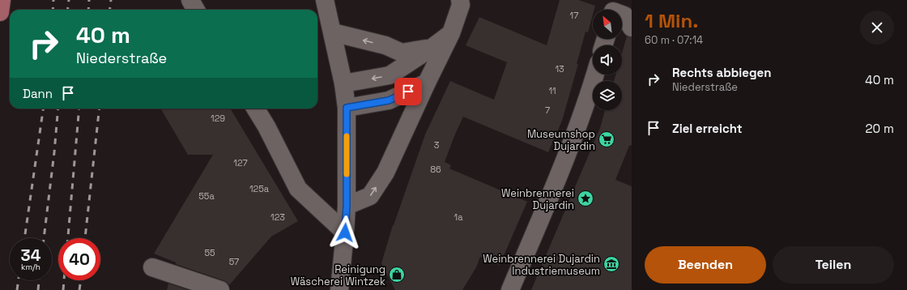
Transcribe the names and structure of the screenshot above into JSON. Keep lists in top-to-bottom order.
{
  "places": {
    "supermarket": ["Museumshop Dujardin"],
    "place": ["Weinbrennerei Dujardin"],
    "museum": ["Weinbrennerei Dujardin Industriemuseum"],
    "shop": ["Reinigung Wäscherei Wintzek"]
  },
  "house_numbers": [
    "17",
    "13",
    "11",
    "7",
    "129",
    "3",
    "127",
    "86",
    "125a",
    "55a",
    "123",
    "1a",
    "55",
    "57"
  ],
  "north": "top left",
  "page": {
    "heading": ["1 Min.", "60 m · 07:14"],
    "turn": ["40 m", "Niederstraße"],
    "list": [
      {
        "name": "Rechts abbiegen",
        "note": "Niederstraße",
        "value": "40 m"
      },
      {
        "name": "Ziel erreicht",
        "value": "20 m"
      }
    ],
    "then": "Dann",
    "speed": "34 km/h",
    "limit": "40",
    "buttons": ["Beenden", "Teilen"]
  }
}
